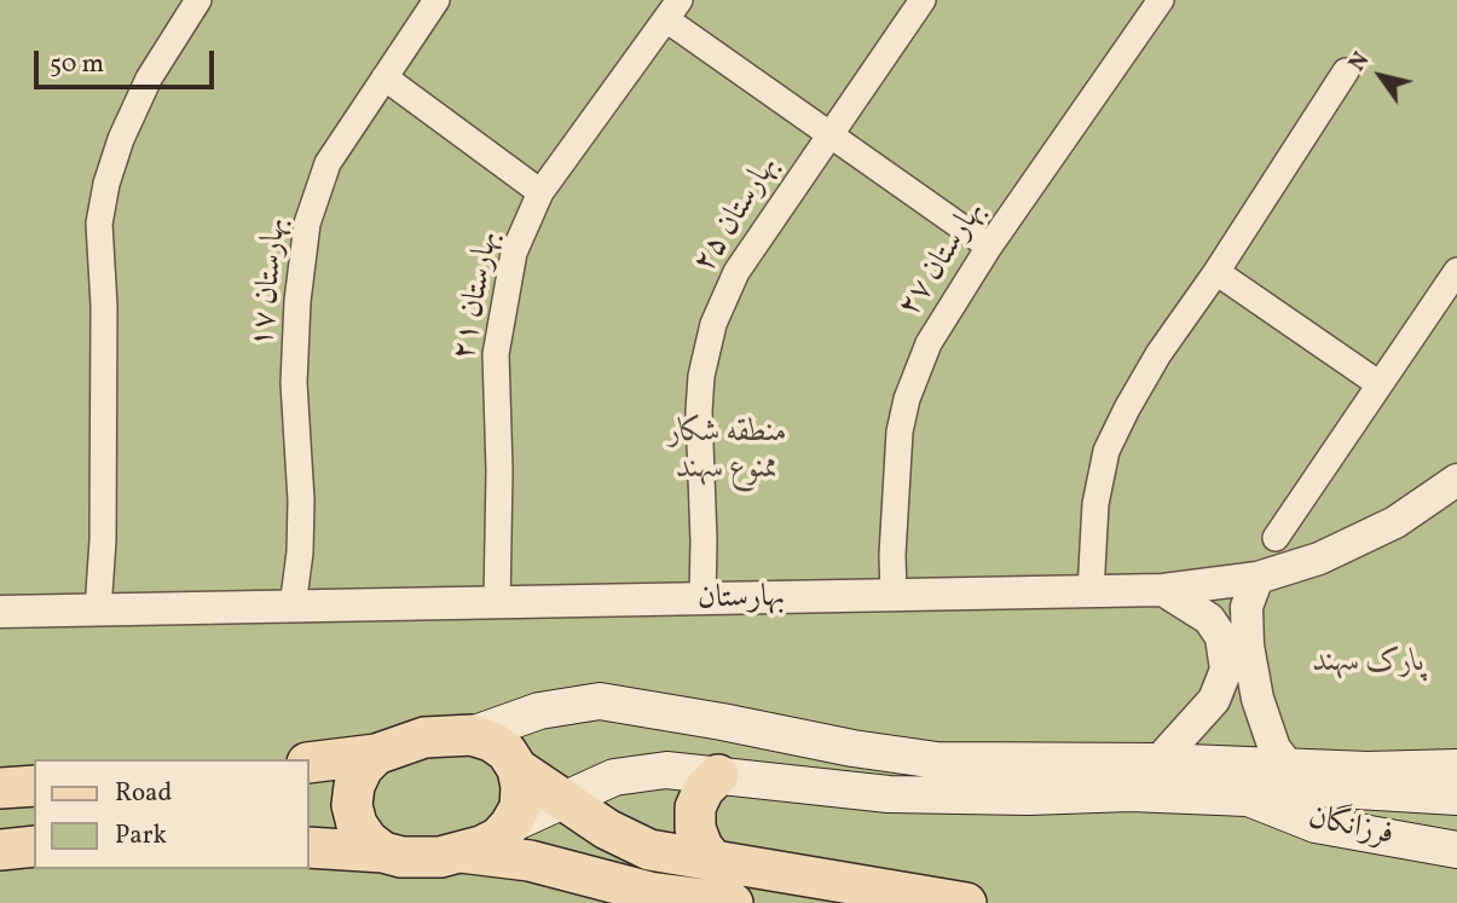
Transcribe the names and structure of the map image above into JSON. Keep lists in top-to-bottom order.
{
  "streets": {
    "main road": ["فرزانگان"],
    "street": [
      "بهارستان ۲۵",
      "بهارستان ۲۷",
      "بهارستان ۱۷",
      "بهارستان ۲۱",
      "بهارستان"
    ]
  },
  "crossings": [
    ["بهارستان ۲۵", "بهارستان"],
    ["بهارستان ۲۷", "بهارستان"],
    ["بهارستان ۱۷", "بهارستان"],
    ["بهارستان ۲۱", "بهارستان"]
  ],
  "parks": ["منطقه شکار ممنوع سهند", "پارک سهند"],
  "legend": ["Road", "Park"],
  "scale_bar": "50 m",
  "north": "top left"
}
